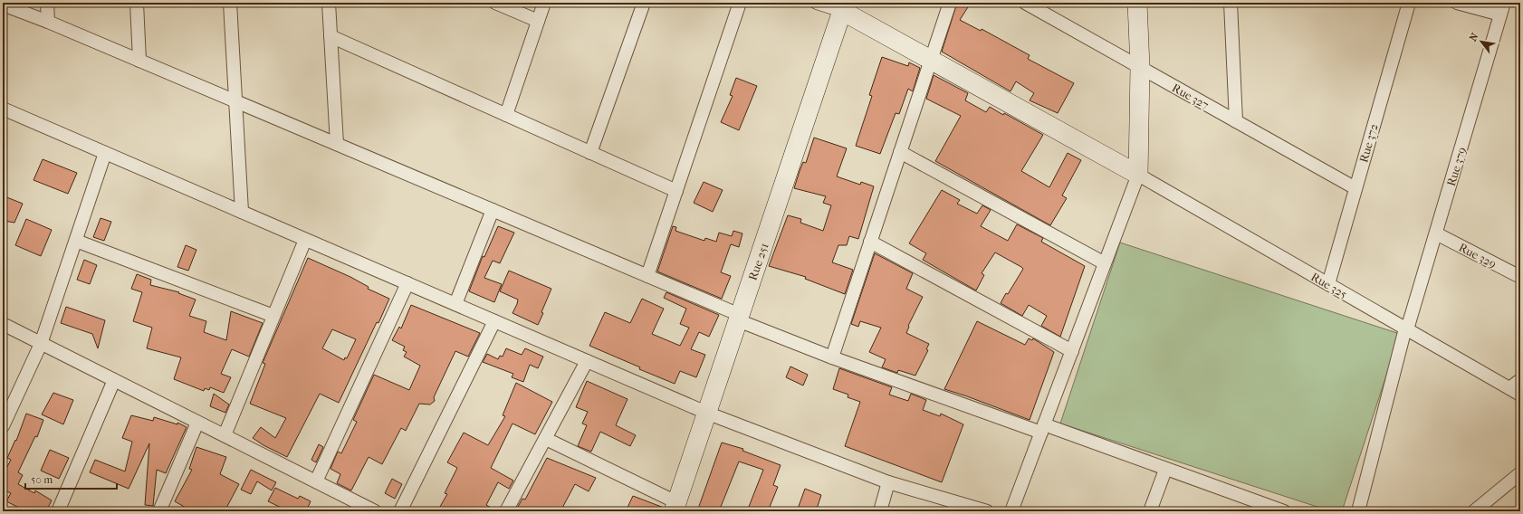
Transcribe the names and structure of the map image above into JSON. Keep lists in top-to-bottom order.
{
  "streets": {
    "main road": ["Rue 251"],
    "street": [
      "Rue 327",
      "Rue 372",
      "Rue 379",
      "Rue 329",
      "Rue 325"
    ]
  },
  "crossings": [
    ["Rue 327", "Rue 372"],
    ["Rue 372", "Rue 325"],
    ["Rue 379", "Rue 329"],
    ["Rue 379", "Rue 325"]
  ],
  "scale_bar": "50 m",
  "north": "top left"
}
